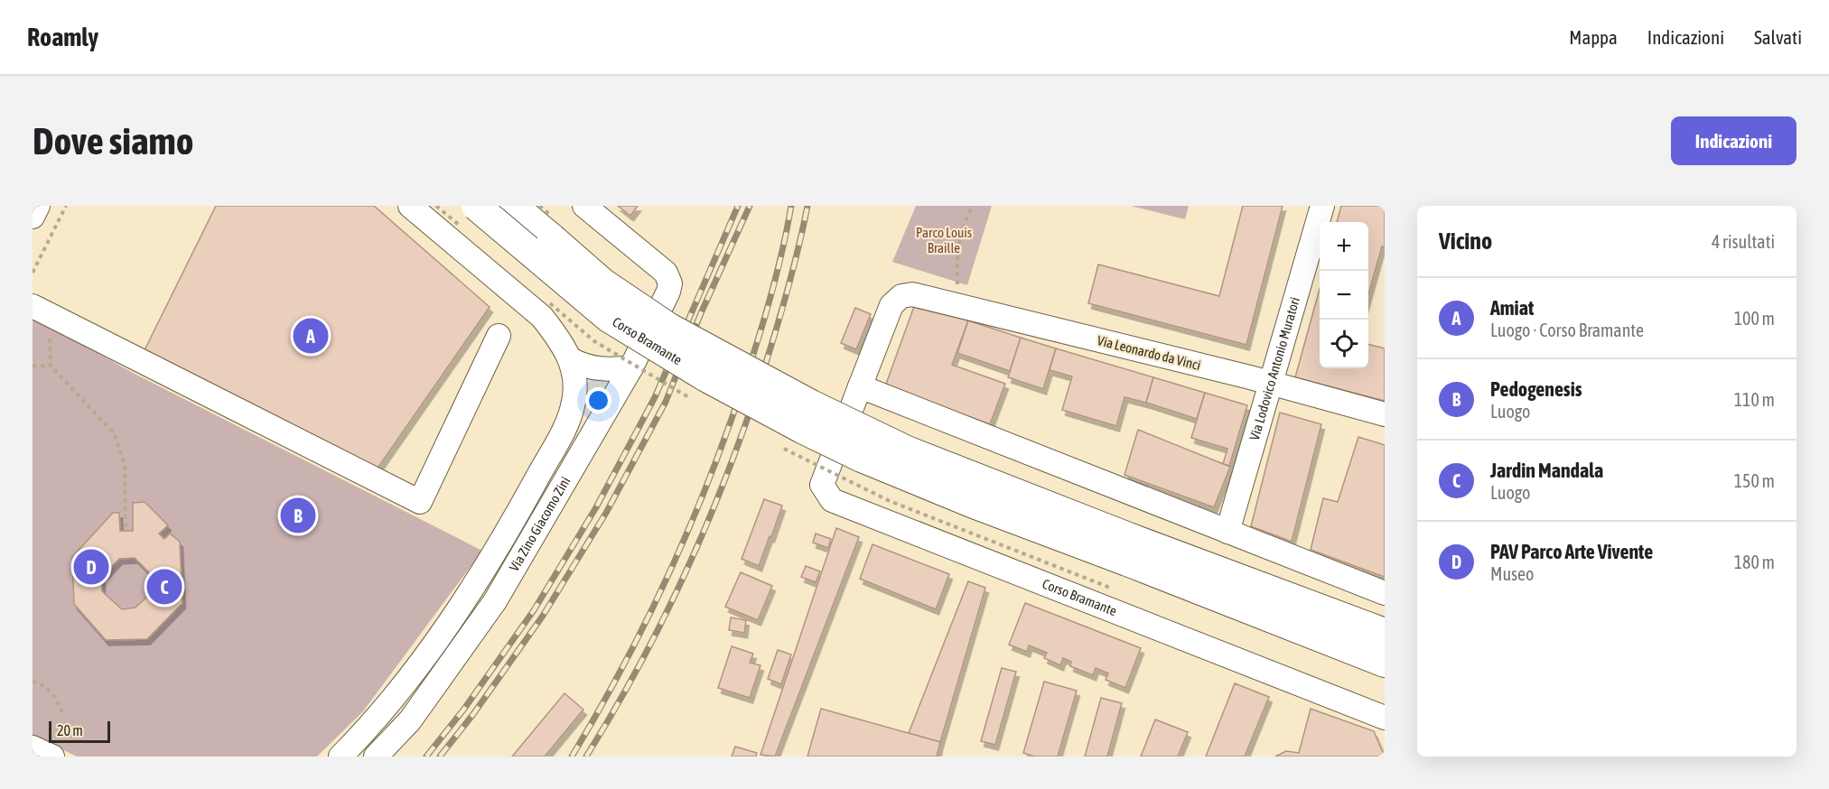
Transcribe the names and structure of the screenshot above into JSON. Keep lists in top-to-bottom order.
{
  "streets": {
    "main road": ["Corso Bramante"],
    "street": ["Via Leonardo da Vinci", "Via Lodovico Antonio Muratori", "Via Zino Giacomo Zini"]
  },
  "crossings": [
    ["Corso Bramante", "Via Leonardo da Vinci"],
    ["Via Leonardo da Vinci", "Via Lodovico Antonio Muratori"]
  ],
  "parks": ["Parco Louis Braille"],
  "scale_bar": "20 m",
  "page": {
    "header": "Roamly",
    "nav": ["Mappa", "Indicazioni", "Salvati"],
    "buttons": "Indicazioni",
    "title": "Dove siamo",
    "heading": ["Vicino", "4 risultati"],
    "map_buttons": ["+", "−"],
    "list": [
      {
        "mark": "A",
        "name": "Amiat",
        "note": "Luogo · Corso Bramante",
        "value": "100 m"
      },
      {
        "mark": "B",
        "name": "Pedogenesis",
        "note": "Luogo",
        "value": "110 m"
      },
      {
        "mark": "C",
        "name": "Jardin Mandala",
        "note": "Luogo",
        "value": "150 m"
      },
      {
        "mark": "D",
        "name": "PAV Parco Arte Vivente",
        "note": "Museo",
        "value": "180 m"
      }
    ],
    "pins": [
      "A",
      "B",
      "D",
      "C"
    ],
    "scale": "20 m"
  }
}
